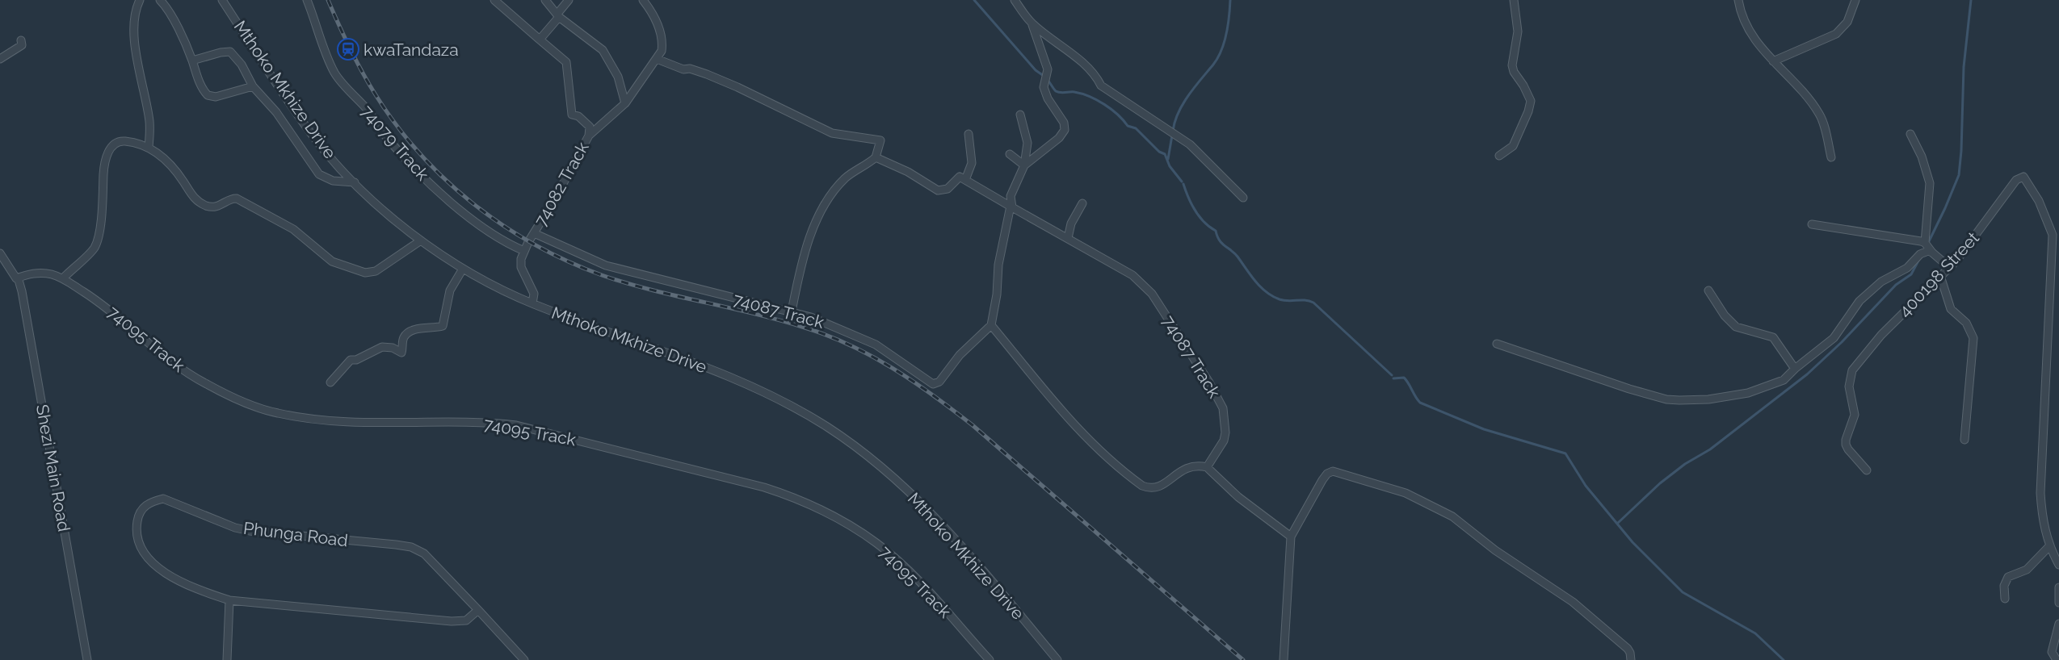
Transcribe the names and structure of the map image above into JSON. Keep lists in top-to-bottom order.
{
  "streets": {
    "street": [
      "Mthoko Mkhize Drive",
      "74079 Track",
      "74082 Track",
      "400198 Street",
      "74087 Track",
      "74095 Track",
      "Shezi Main Road",
      "Phunga Road"
    ]
  },
  "crossings": [
    ["Mthoko Mkhize Drive", "74082 Track"],
    ["74079 Track", "74082 Track"],
    ["74082 Track", "74087 Track"],
    ["74095 Track", "Shezi Main Road"]
  ],
  "places": {
    "station": ["kwaTandaza"]
  }
}
